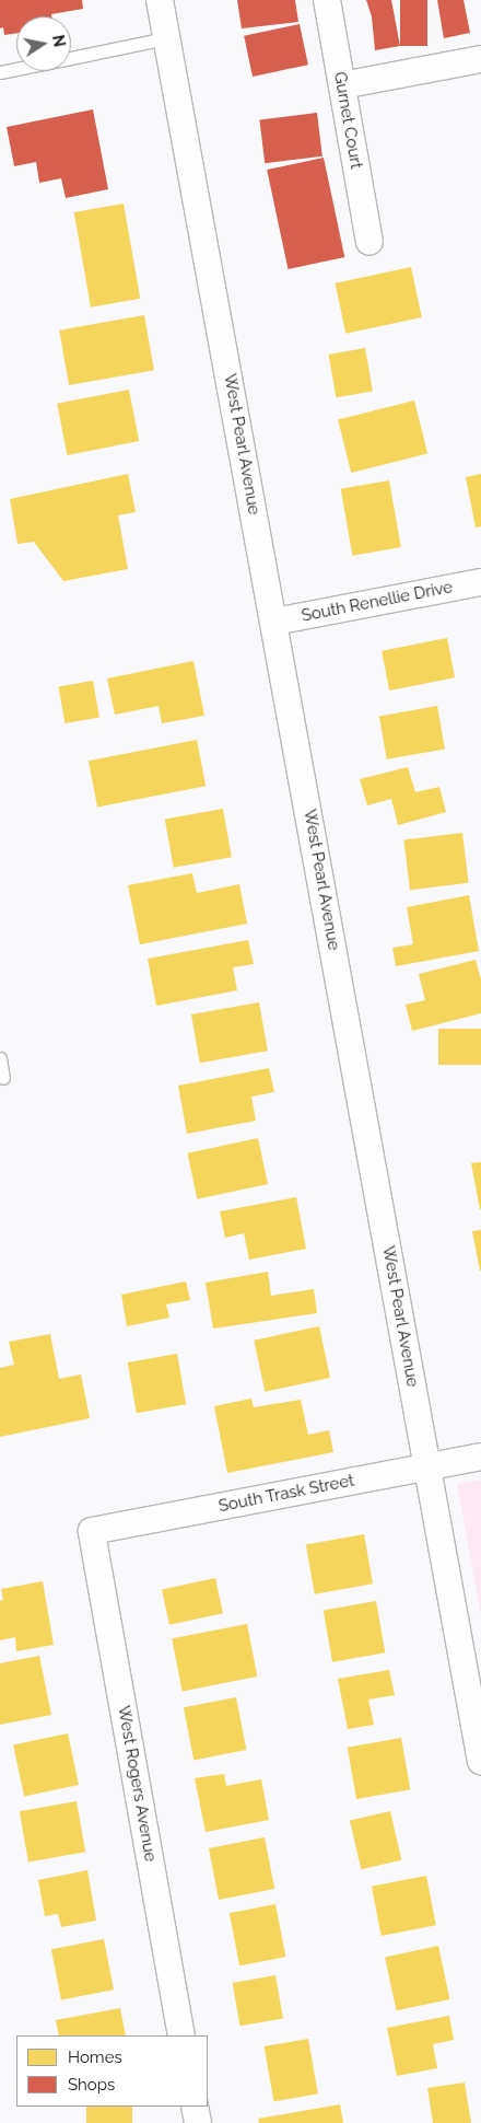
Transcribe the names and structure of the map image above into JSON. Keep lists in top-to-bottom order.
{
  "streets": {
    "street": [
      "Gurnet Court",
      "West Pearl Avenue",
      "South Renellie Drive",
      "South Trask Street",
      "West Rogers Avenue"
    ]
  },
  "crossings": [
    ["West Pearl Avenue", "South Renellie Drive"],
    ["West Pearl Avenue", "South Trask Street"],
    ["South Trask Street", "West Rogers Avenue"]
  ],
  "legend": ["Homes", "Shops"],
  "north": "right"
}
